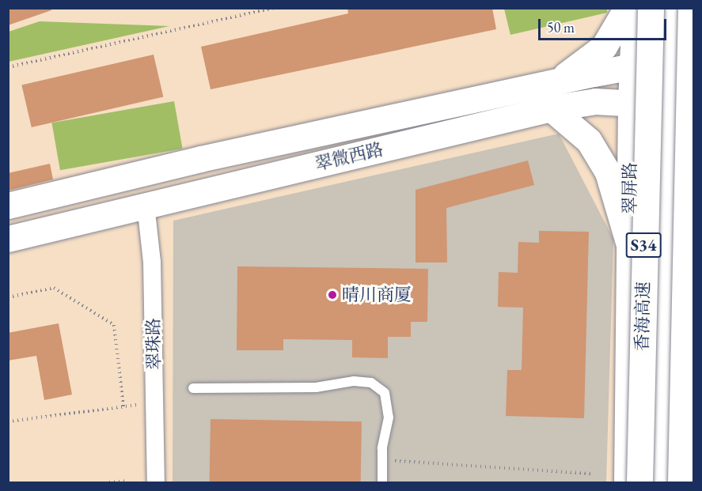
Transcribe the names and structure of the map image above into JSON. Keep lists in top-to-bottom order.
{
  "streets": {
    "main road": [
      "翠微西路",
      "翠屏路",
      "S34",
      "香海高速"
    ],
    "street": ["翠珠路"]
  },
  "crossings": [
    ["翠微西路", "翠屏路"],
    ["翠微西路", "翠珠路"]
  ],
  "places": ["晴川商厦"],
  "scale_bar": "50 m"
}
